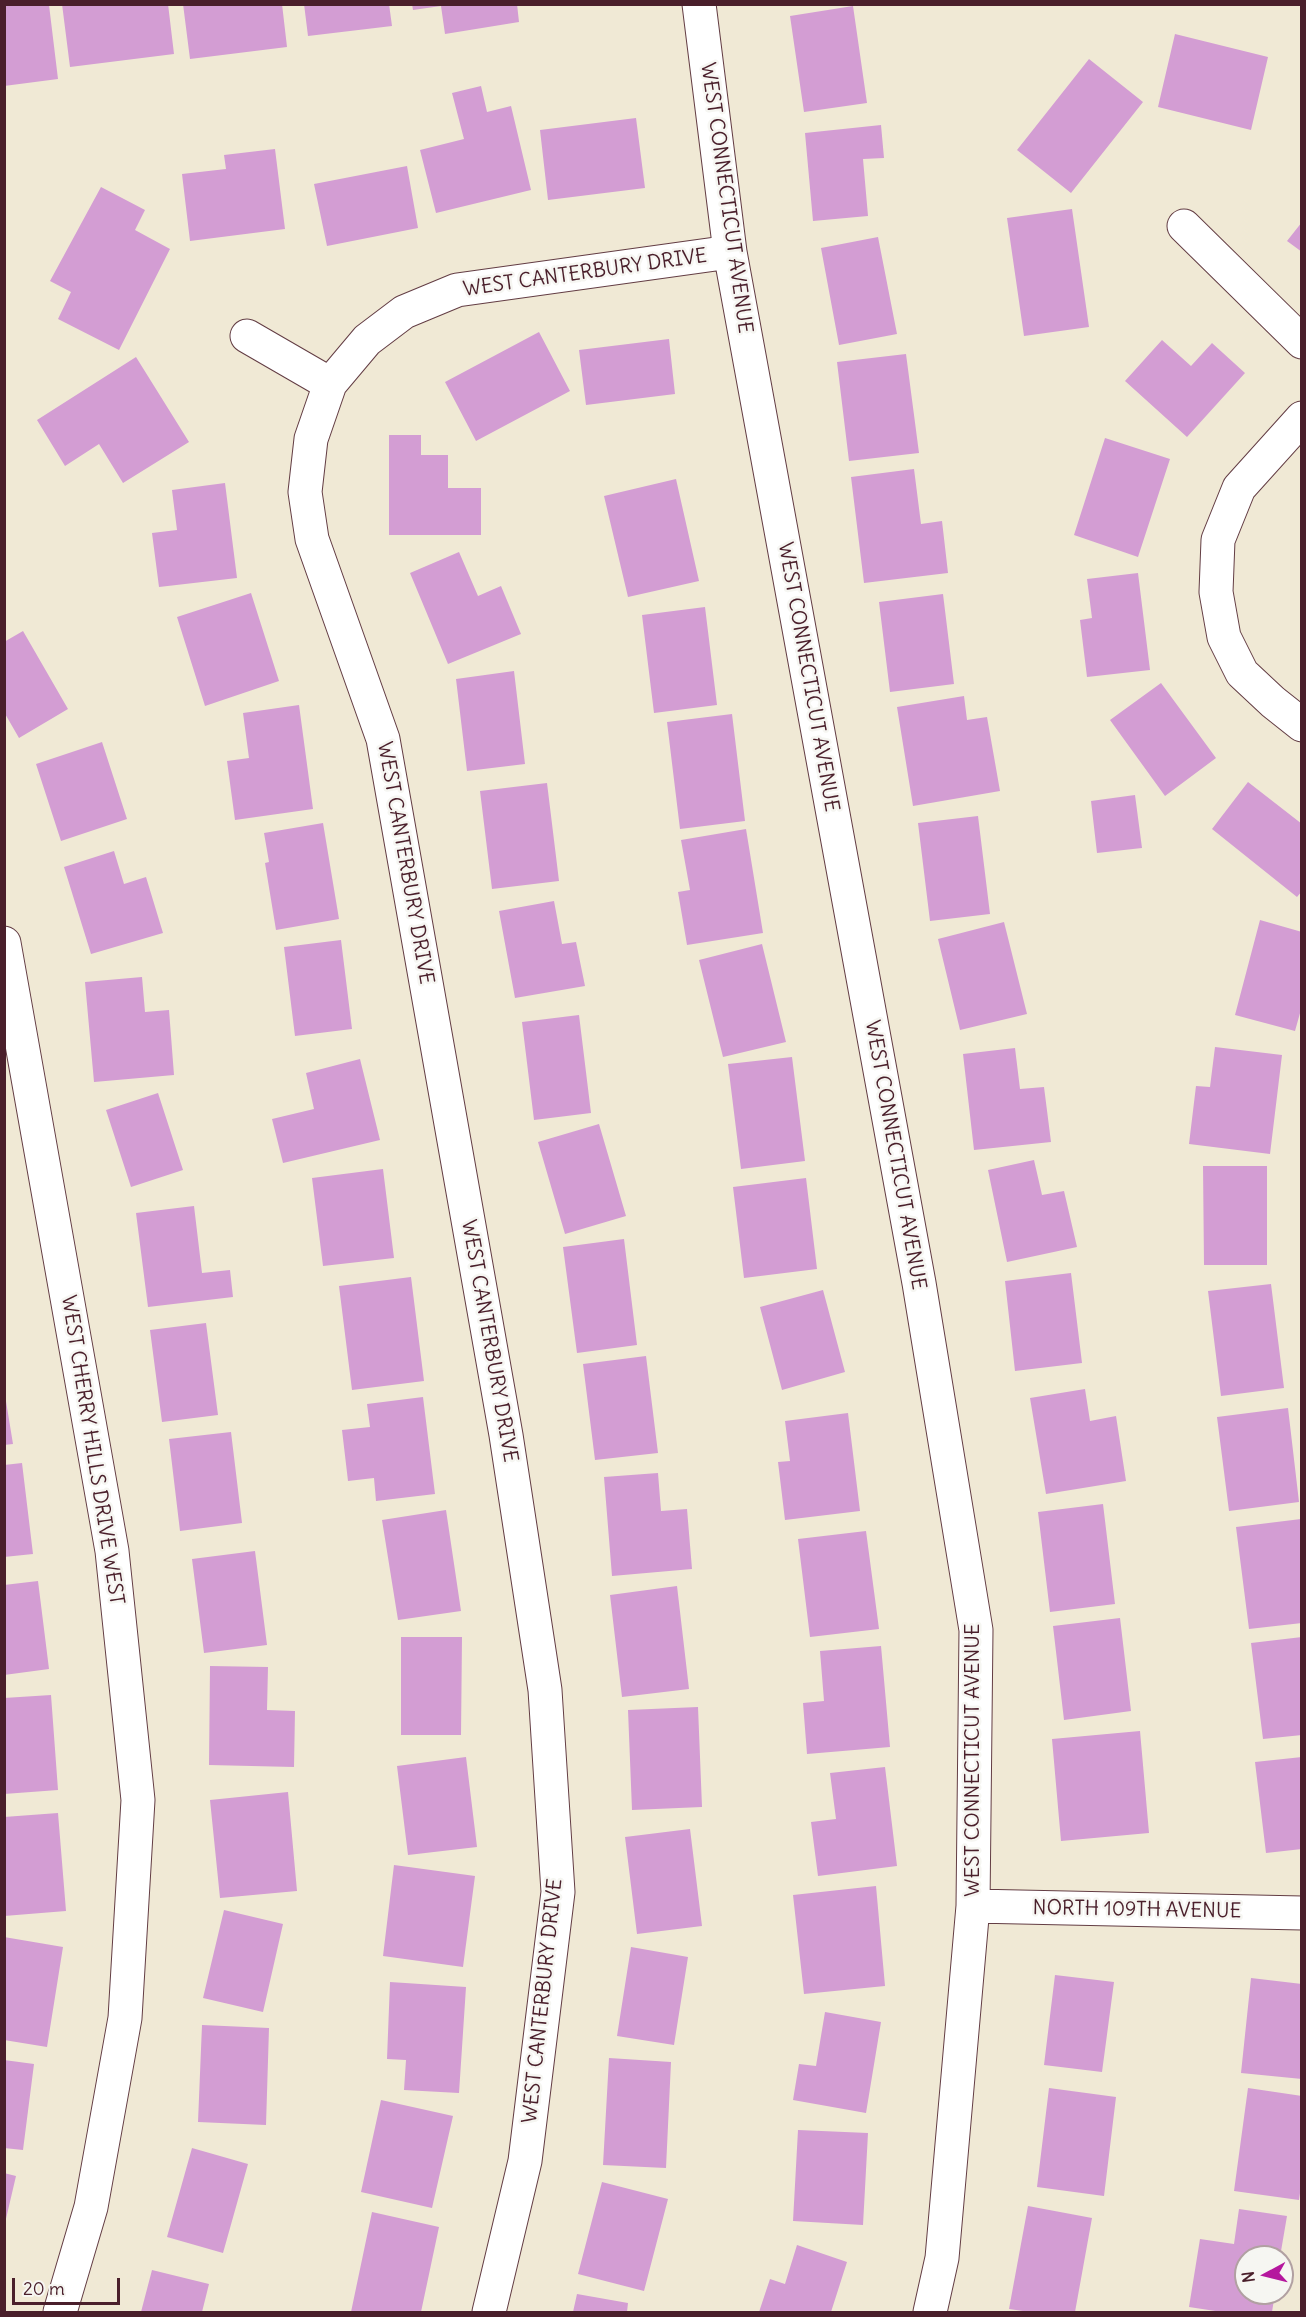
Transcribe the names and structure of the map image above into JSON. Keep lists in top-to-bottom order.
{
  "streets": {
    "street": [
      "WEST CONNECTICUT AVENUE",
      "WEST CANTERBURY DRIVE",
      "WEST CHERRY HILLS DRIVE WEST",
      "NORTH 109TH AVENUE"
    ]
  },
  "crossings": [
    ["WEST CONNECTICUT AVENUE", "WEST CANTERBURY DRIVE"],
    ["WEST CONNECTICUT AVENUE", "NORTH 109TH AVENUE"]
  ],
  "scale_bar": "20 m",
  "north": "left"
}
